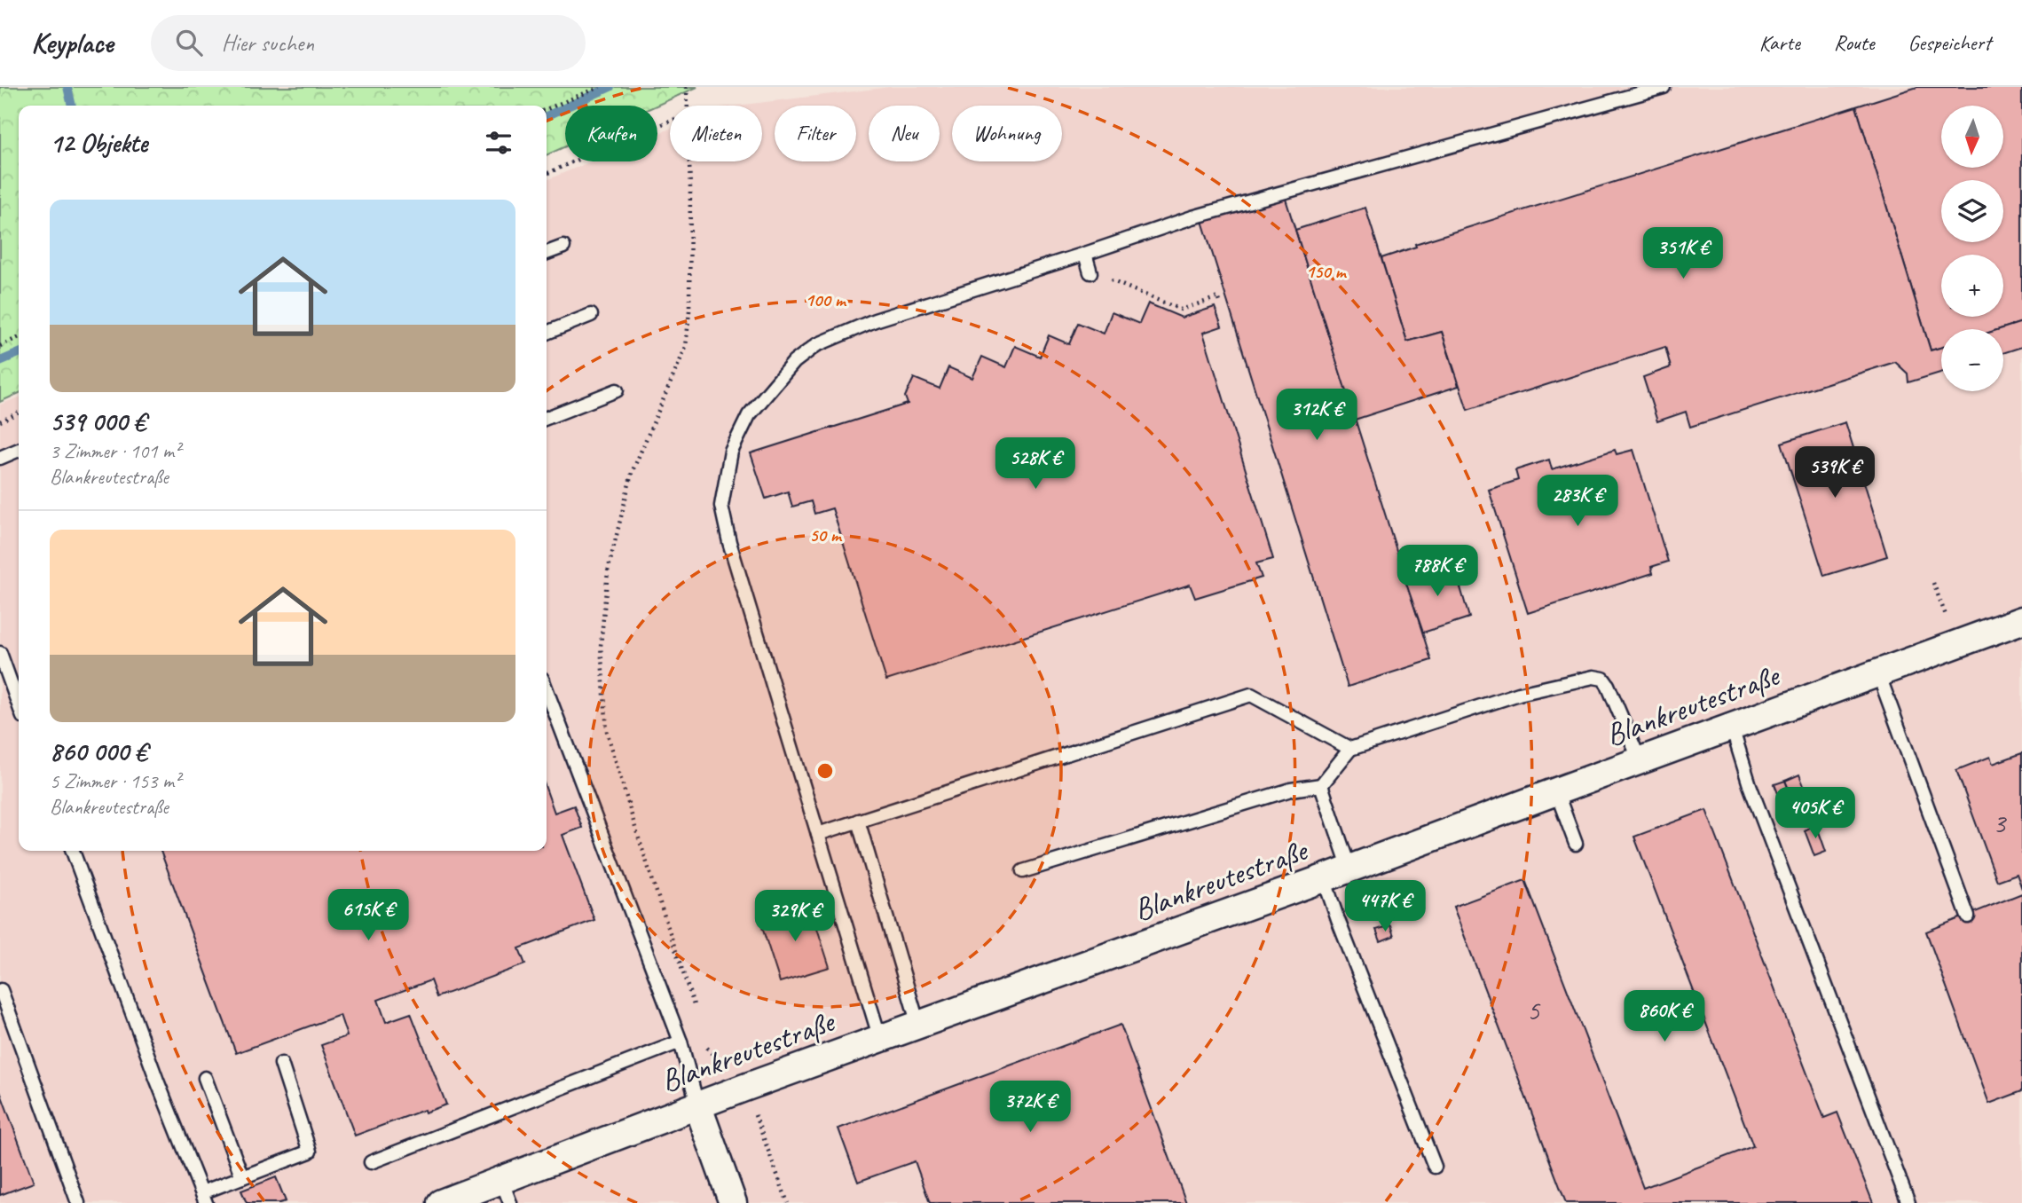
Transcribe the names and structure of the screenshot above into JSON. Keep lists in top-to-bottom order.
{
  "streets": {
    "street": ["Blankreutestraße"]
  },
  "house_numbers": ["3", "5"],
  "north": "bottom",
  "page": {
    "header": "Keyplace",
    "search": "Hier suchen",
    "nav": ["Karte", "Route", "Gespeichert"],
    "map_buttons": ["+", "−"],
    "chip": [
      "Kaufen",
      "Mieten",
      "Filter",
      "Neu",
      "Wohnung"
    ],
    "heading": "12 Objekte",
    "list": [
      {
        "name": "539 000 €",
        "note": "3 Zimmer · 101 m² · Blankreutestraße"
      },
      {
        "name": "860 000 €",
        "note": "5 Zimmer · 153 m² · Blankreutestraße"
      }
    ],
    "price": [
      "351K €",
      "312K €",
      "528K €",
      "539K €",
      "283K €",
      "788K €",
      "405K €",
      "447K €",
      "615K €",
      "329K €",
      "860K €",
      "372K €"
    ]
  },
  "rings": ["150 m", "100 m", "50 m"]
}
